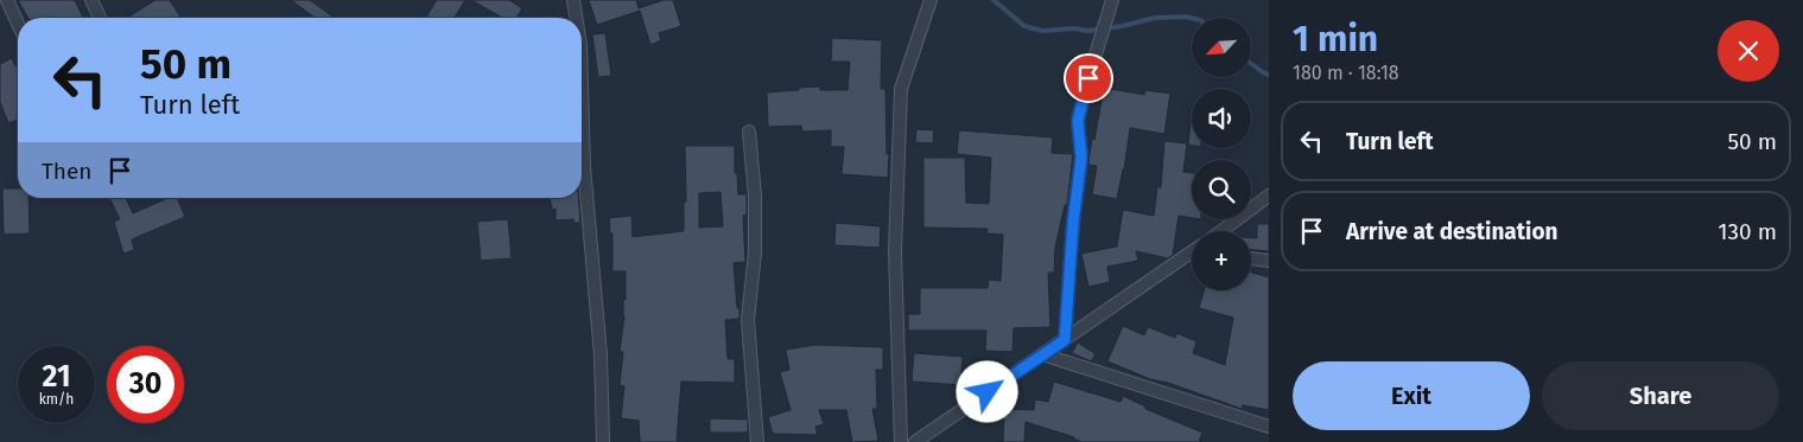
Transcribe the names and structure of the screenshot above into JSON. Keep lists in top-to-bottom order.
{
  "north": "bottom left",
  "page": {
    "heading": ["1 min", "180 m · 18:18"],
    "map_buttons": "+",
    "turn": ["50 m", "Turn left"],
    "list": [
      {
        "name": "Turn left",
        "value": "50 m"
      },
      {
        "name": "Arrive at destination",
        "value": "130 m"
      }
    ],
    "then": "Then",
    "speed": "21 km/h",
    "limit": "30",
    "buttons": ["Exit", "Share"]
  }
}
